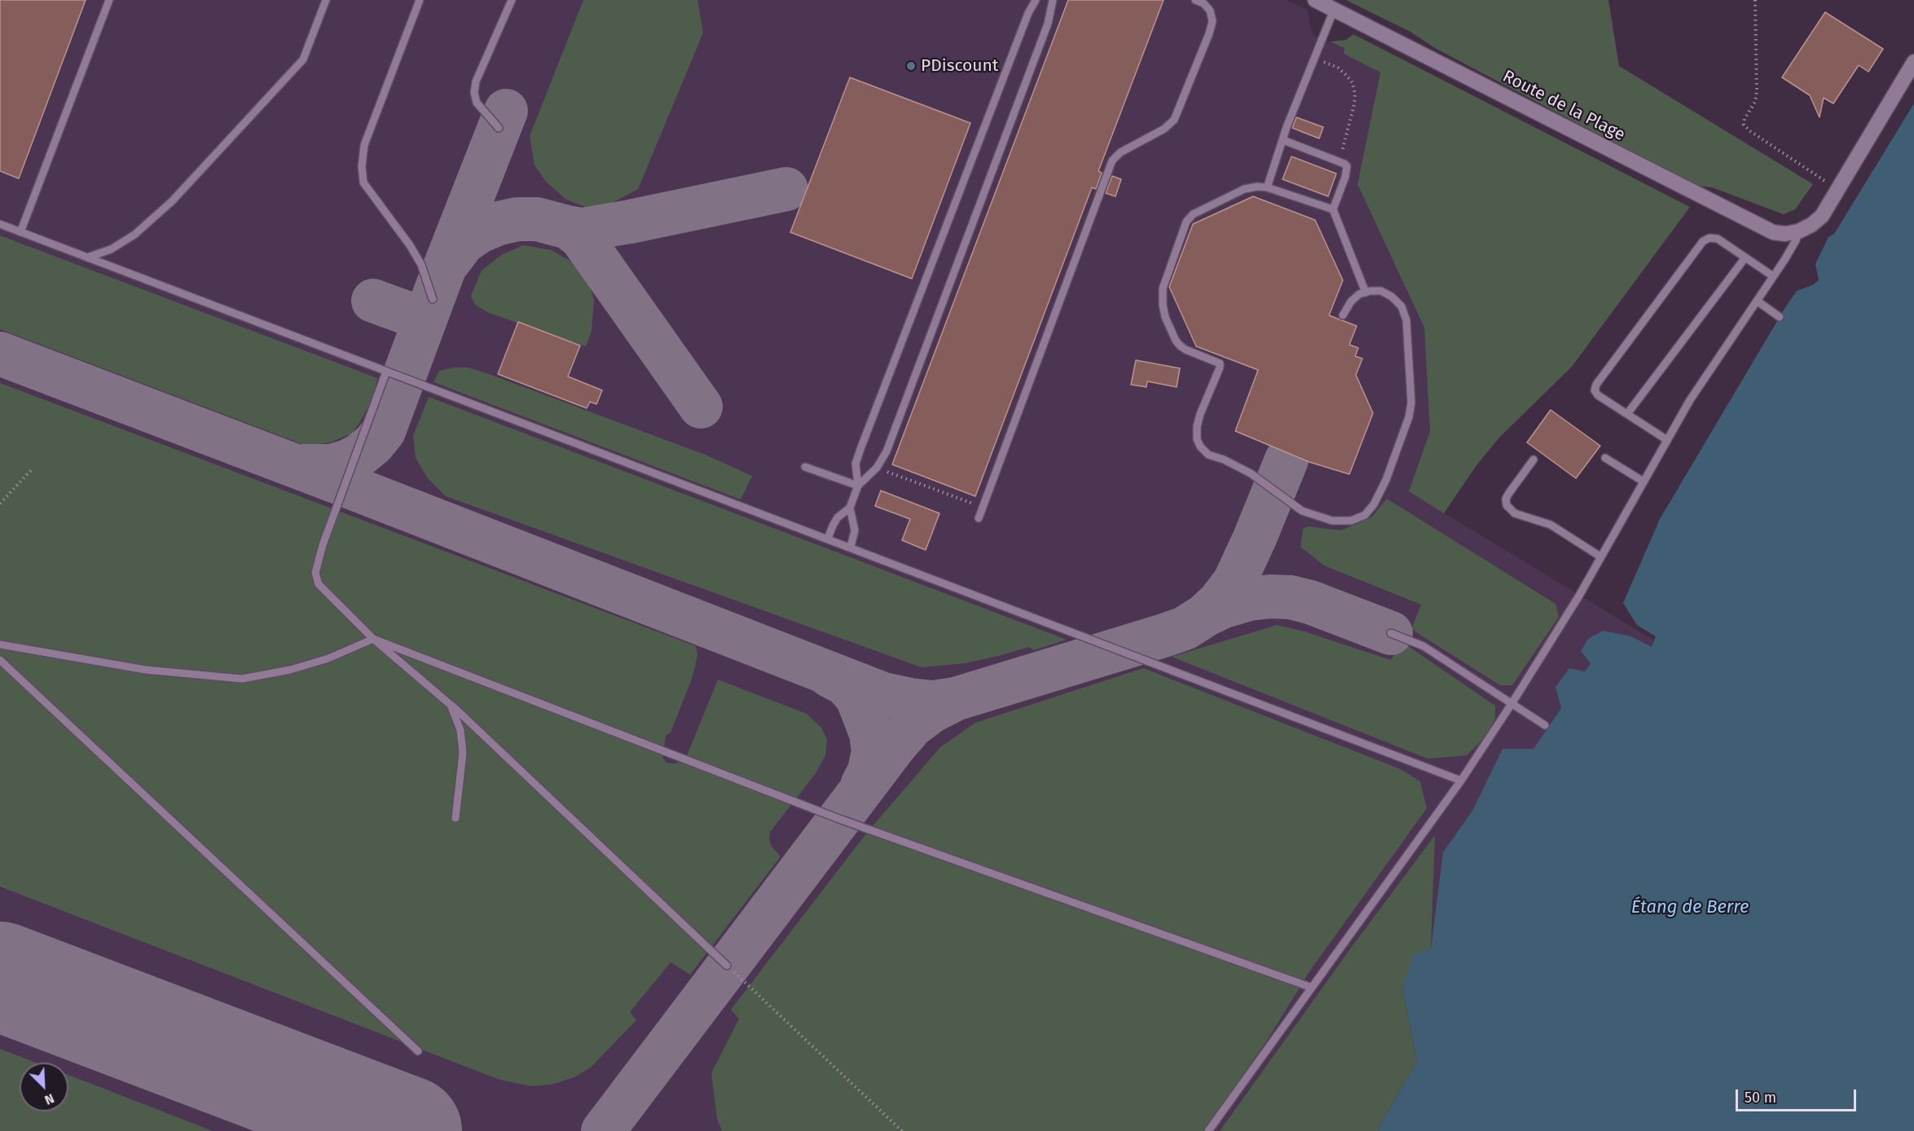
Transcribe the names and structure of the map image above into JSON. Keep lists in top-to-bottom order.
{
  "streets": {
    "street": ["Route de la Plage"]
  },
  "water": ["Étang de Berre"],
  "places": ["PDiscount"],
  "scale_bar": "50 m",
  "north": "bottom right"
}
